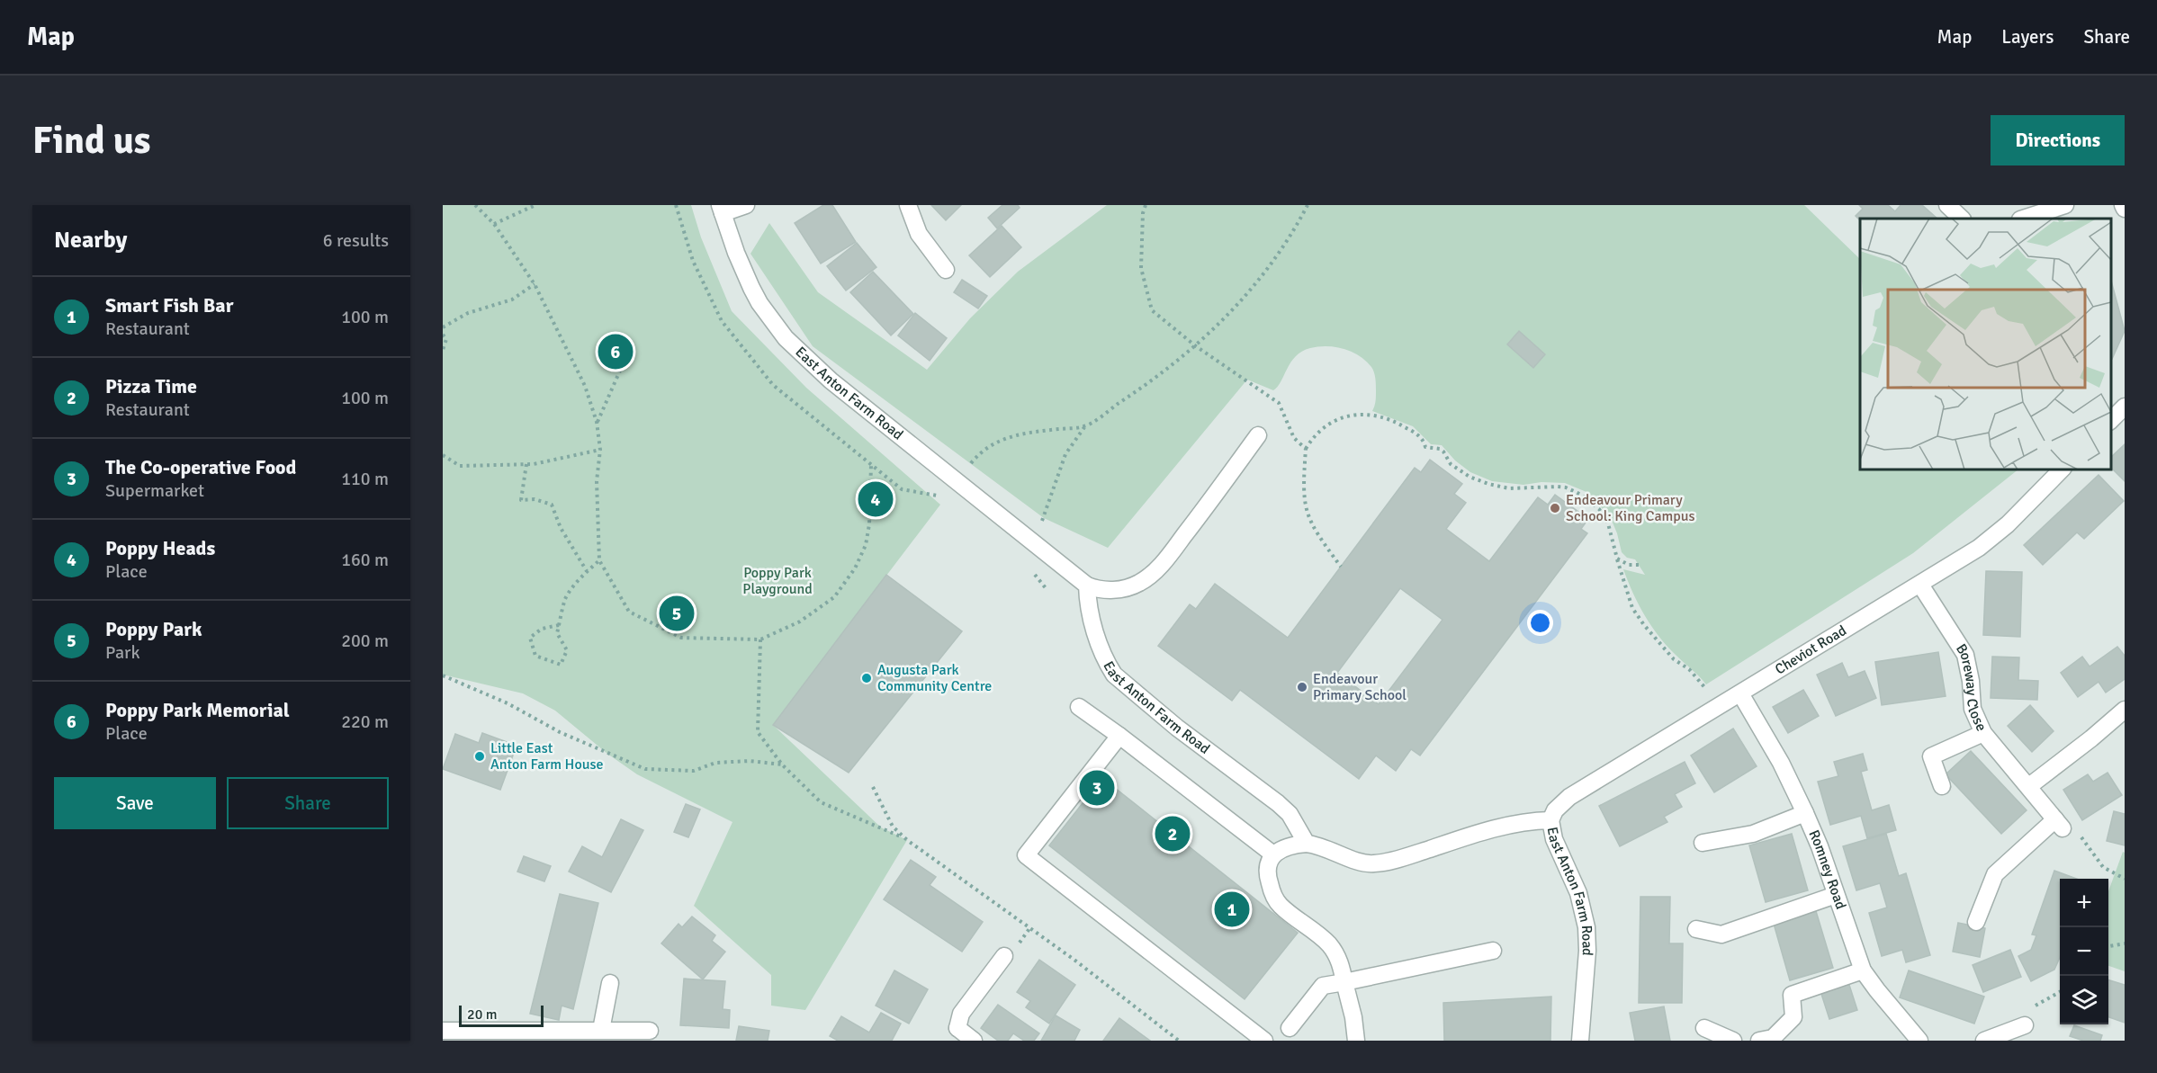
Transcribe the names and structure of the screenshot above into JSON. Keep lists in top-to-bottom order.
{
  "streets": {
    "street": [
      "East Anton Farm Road",
      "Cheviot Road",
      "Boreway Close",
      "Romney Road"
    ]
  },
  "crossings": [
    ["East Anton Farm Road", "Cheviot Road"],
    ["Cheviot Road", "Boreway Close"],
    ["Cheviot Road", "Romney Road"]
  ],
  "parks": ["Poppy Park Playground"],
  "places": [
    "Endeavour Primary School: King Campus",
    "Augusta Park Community Centre",
    "Endeavour Primary School",
    "Little East Anton Farm House"
  ],
  "scale_bar": "20 m",
  "page": {
    "header": "Map",
    "nav": ["Map", "Layers", "Share"],
    "buttons": [
      "Directions",
      ["Save", "Share"]
    ],
    "title": "Find us",
    "heading": ["Nearby", "6 results"],
    "list": [
      {
        "mark": "1",
        "name": "Smart Fish Bar",
        "note": "Restaurant",
        "value": "100 m"
      },
      {
        "mark": "2",
        "name": "Pizza Time",
        "note": "Restaurant",
        "value": "100 m"
      },
      {
        "mark": "3",
        "name": "The Co-operative Food",
        "note": "Supermarket",
        "value": "110 m"
      },
      {
        "mark": "4",
        "name": "Poppy Heads",
        "note": "Place",
        "value": "160 m"
      },
      {
        "mark": "5",
        "name": "Poppy Park",
        "note": "Park",
        "value": "200 m"
      },
      {
        "mark": "6",
        "name": "Poppy Park Memorial",
        "note": "Place",
        "value": "220 m"
      }
    ],
    "pins": [
      "6",
      "4",
      "5",
      "3",
      "2",
      "1"
    ],
    "map_buttons": ["+", "−"],
    "scale": "20 m"
  }
}
